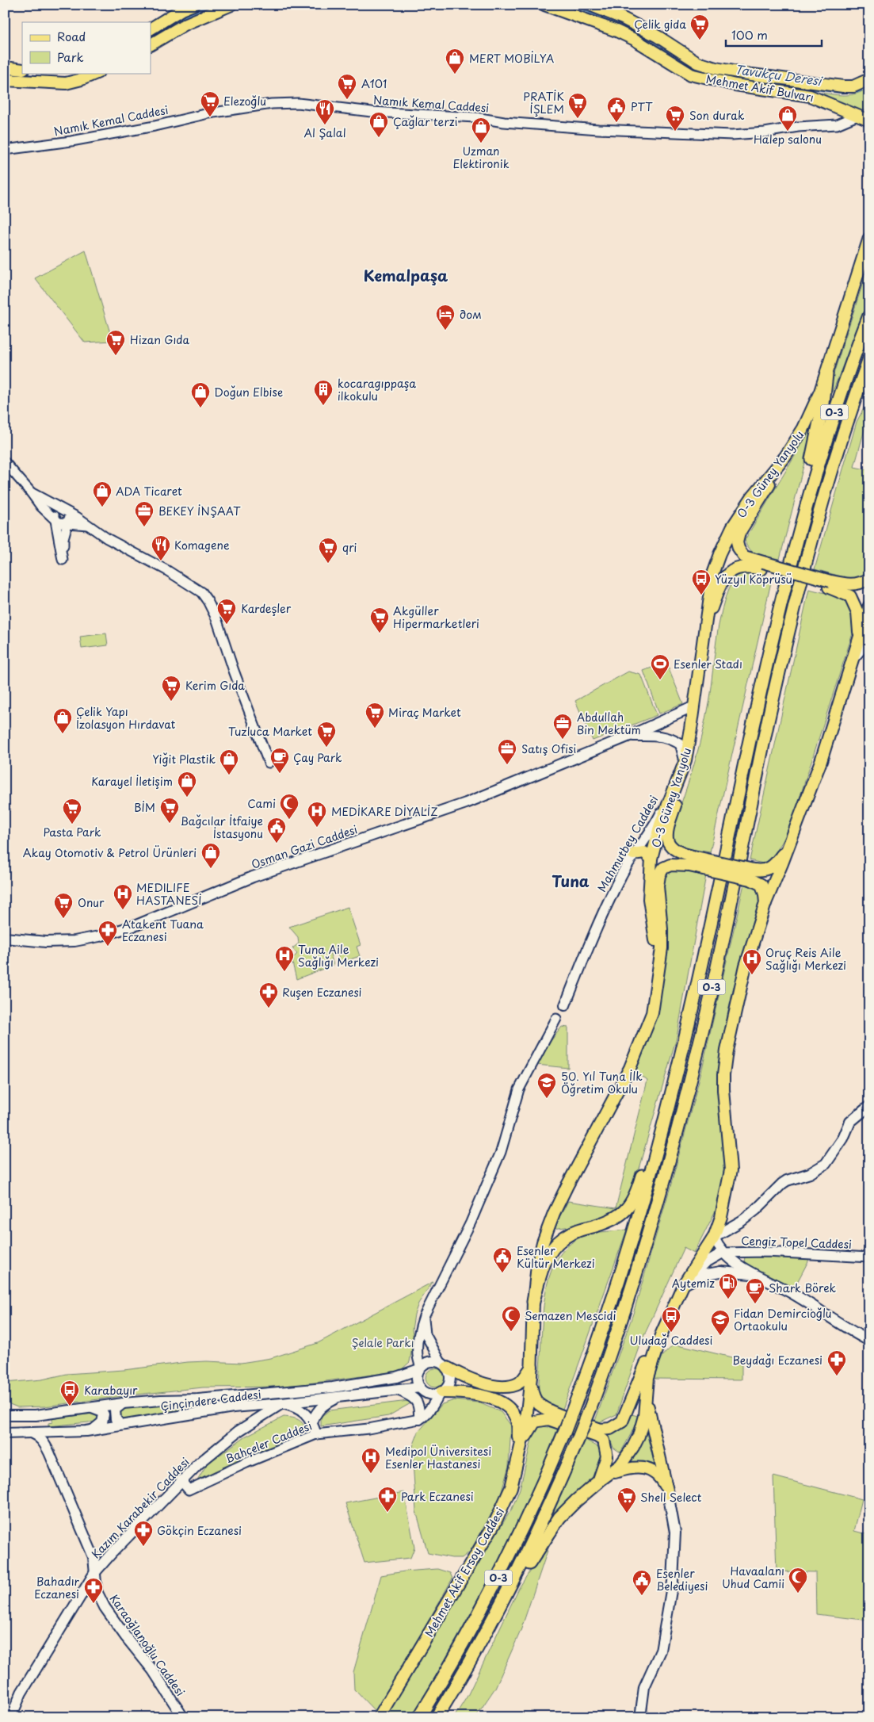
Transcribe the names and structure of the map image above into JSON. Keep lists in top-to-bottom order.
{
  "streets": {
    "highway": ["O-3"],
    "main road": [
      "Mehmet Akif Bulvarı",
      "O-3 Güney Yanyolu",
      "Mahmutbey Caddesi",
      "Osman Gazi Caddesi",
      "Çinçindere Caddesi",
      "Kazım Karabekir Caddesi",
      "Mehmet Akif Ersoy Caddesi",
      "Karaoğlanoğlu Caddesi"
    ],
    "street": ["Namık Kemal Caddesi", "Cengiz Topel Caddesi", "Bahçeler Caddesi"]
  },
  "crossings": [
    ["Mehmet Akif Bulvarı", "Namık Kemal Caddesi"],
    ["O-3 Güney Yanyolu", "Mahmutbey Caddesi"],
    ["O-3 Güney Yanyolu", "Osman Gazi Caddesi"],
    ["O-3 Güney Yanyolu", "Mehmet Akif Ersoy Caddesi"],
    ["Mahmutbey Caddesi", "Osman Gazi Caddesi"],
    ["Çinçindere Caddesi", "Kazım Karabekir Caddesi"],
    ["Çinçindere Caddesi", "Karaoğlanoğlu Caddesi"],
    ["Bahçeler Caddesi", "Kazım Karabekir Caddesi"],
    ["Kazım Karabekir Caddesi", "Karaoğlanoğlu Caddesi"]
  ],
  "districts": ["Kemalpaşa", "Tuna"],
  "water": ["Tavukçu Deresi"],
  "parks": ["Şelale Parkı"],
  "places": {
    "supermarket": [
      "Çelik gida",
      "A101",
      "Elezoğlu",
      "PRATİK İŞLEM",
      "Son durak",
      "Hizan Gıda",
      "qri",
      "Kardeşler",
      "Akgüller Hipermarketleri",
      "Kerim Gıda",
      "Miraç Market",
      "Tuzluca Market",
      "BİM",
      "Pasta Park",
      "Onur",
      "Shell Select"
    ],
    "shop": [
      "MERT MOBİLYA",
      "Halep salonu",
      "Çağlar terzi",
      "Uzman Elektironik",
      "Doğun Elbise",
      "ADA Ticaret",
      "Çelik Yapı İzolasyon Hırdavat",
      "Yiğit Plastik",
      "Karayel İletişim",
      "Akay Otomotiv & Petrol Ürünleri"
    ],
    "public building": [
      "PTT",
      "Bağcılar İtfaiye İstasyonu",
      "Esenler Kültür Merkezi",
      "Esenler Belediyesi"
    ],
    "restaurant": ["Al Şalal", "Komagene"],
    "hotel": ["дом"],
    "building": ["kocaragıppaşa ilkokulu"],
    "office": ["BEKEY İNŞAAT", "Abdullah Bin Mektüm", "Satış Ofisi"],
    "bus stop": ["Yüzyıl Köprüsü", "Uludağ Caddesi", "Karabayır"],
    "sports": ["Esenler Stadı"],
    "cafe": ["Çay Park", "Shark Börek"],
    "mosque": ["Cami", "Semazen Mescidi", "Havaalanı Uhud Camii"],
    "hospital": [
      "MEDİKARE DİYALİZ",
      "MEDILIFE HASTANESİ",
      "Tuna Aile Sağlığı Merkezi",
      "Oruç Reis Aile Sağlığı Merkezi",
      "Medipol Üniversitesi Esenler Hastanesi"
    ],
    "pharmacy": [
      "Atakent Tuana Eczanesi",
      "Ruşen Eczanesi",
      "Beydağı Eczanesi",
      "Park Eczanesi",
      "Gökçin Eczanesi",
      "Bahadır Eczanesi"
    ],
    "school or university": ["50. Yıl Tuna İlk Öğretim Okulu", "Fidan Demircioğlu Ortaokulu"],
    "fuel station": ["Aytemiz"]
  },
  "legend": ["Road", "Park"],
  "scale_bar": "100 m"
}
